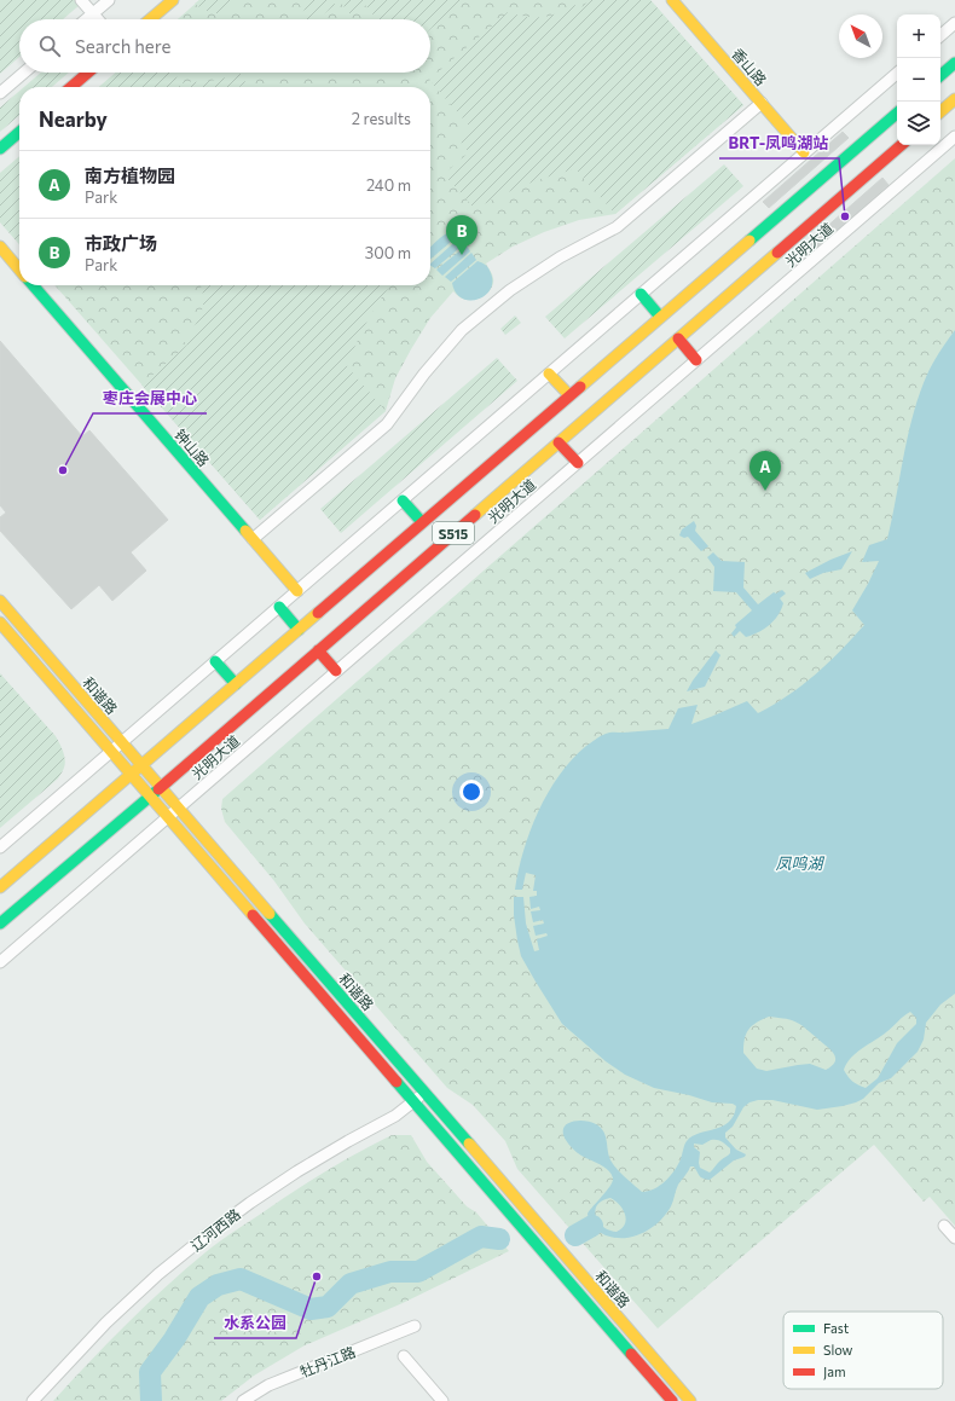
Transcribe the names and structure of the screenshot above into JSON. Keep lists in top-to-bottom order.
{
  "streets": {
    "main road": [
      "香山路",
      "光明大道",
      "钟山路",
      "S515",
      "和谐路"
    ],
    "street": ["辽河西路", "牡丹江路"]
  },
  "crossings": [
    ["光明大道", "和谐路"],
    ["S515", "和谐路"],
    ["和谐路", "辽河西路"]
  ],
  "water": ["凤鸣湖"],
  "places": ["BRT-凤鸣湖站", "枣庄会展中心", "水系公园"],
  "legend": ["Fast", "Slow", "Jam"],
  "north": "top left",
  "page": {
    "map_buttons": ["+", "−"],
    "search": "Search here",
    "heading": ["Nearby", "2 results"],
    "list": [
      {
        "mark": "A",
        "name": "南方植物园",
        "note": "Park",
        "value": "240 m"
      },
      {
        "mark": "B",
        "name": "市政广场",
        "note": "Park",
        "value": "300 m"
      }
    ],
    "pins": ["B", "A"]
  }
}
